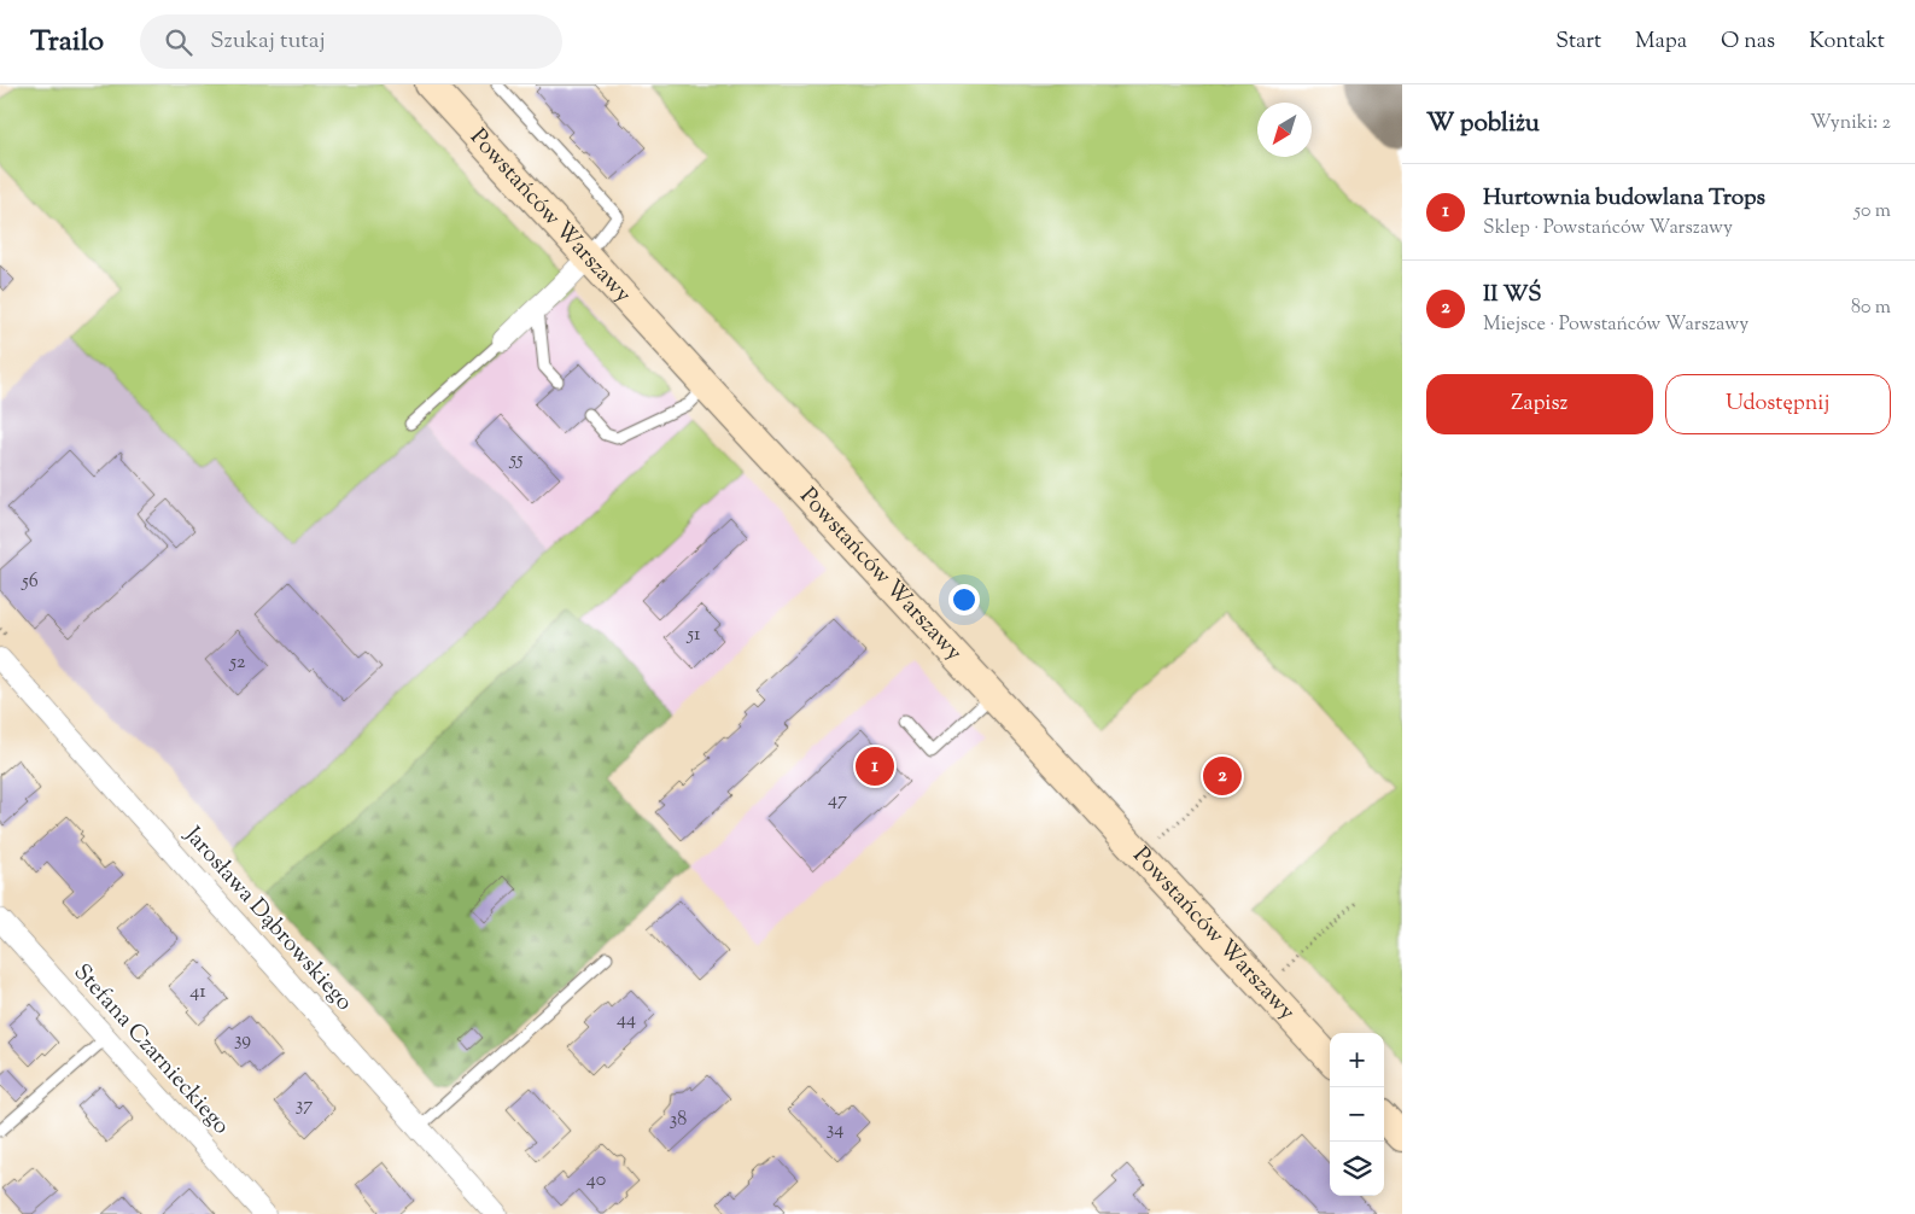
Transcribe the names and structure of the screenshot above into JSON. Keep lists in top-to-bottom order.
{
  "streets": {
    "main road": ["Powstańców Warszawy"],
    "street": ["Jarosława Dąbrowskiego", "Stefana Czarnieckiego"]
  },
  "house_numbers": [
    "55",
    "56",
    "51",
    "52",
    "47",
    "41",
    "44",
    "39",
    "37",
    "38",
    "34",
    "40"
  ],
  "north": "bottom left",
  "page": {
    "header": "Trailo",
    "search": "Szukaj tutaj",
    "nav": [
      "Start",
      "Mapa",
      "O nas",
      "Kontakt"
    ],
    "heading": ["W pobliżu", "Wyniki: 2"],
    "list": [
      {
        "mark": "1",
        "name": "Hurtownia budowlana Trops",
        "note": "Sklep · Powstańców Warszawy",
        "value": "50 m"
      },
      {
        "mark": "2",
        "name": "II WŚ",
        "note": "Miejsce · Powstańców Warszawy",
        "value": "80 m"
      }
    ],
    "buttons": ["Zapisz", "Udostępnij"],
    "pins": ["1", "2"],
    "map_buttons": ["+", "−"]
  }
}
